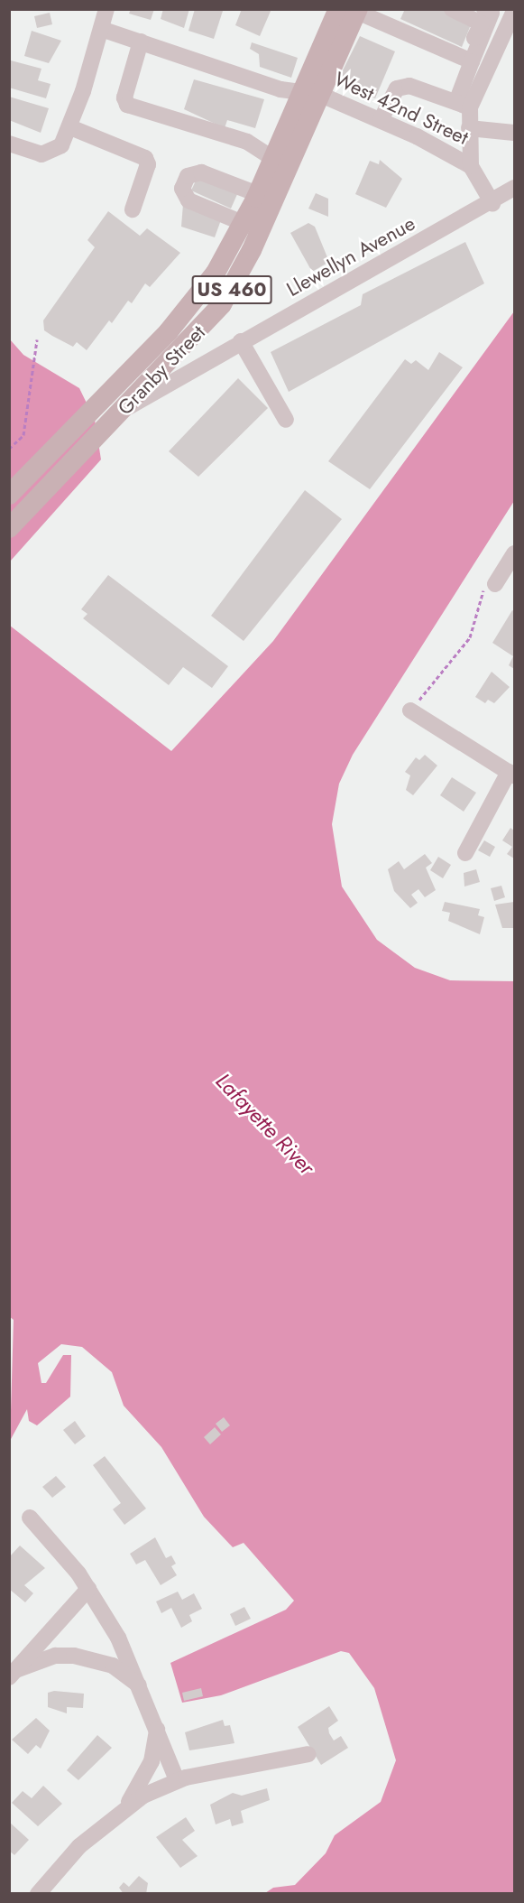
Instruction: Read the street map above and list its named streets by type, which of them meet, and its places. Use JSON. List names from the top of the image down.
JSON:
{
  "streets": {
    "main road": ["US 460", "Granby Street"],
    "street": ["West 42nd Street", "Llewellyn Avenue"]
  },
  "crossings": [
    ["West 42nd Street", "Llewellyn Avenue"],
    ["West 42nd Street", "Granby Street"],
    ["Llewellyn Avenue", "Granby Street"]
  ],
  "water": ["Lafayette River"]
}
